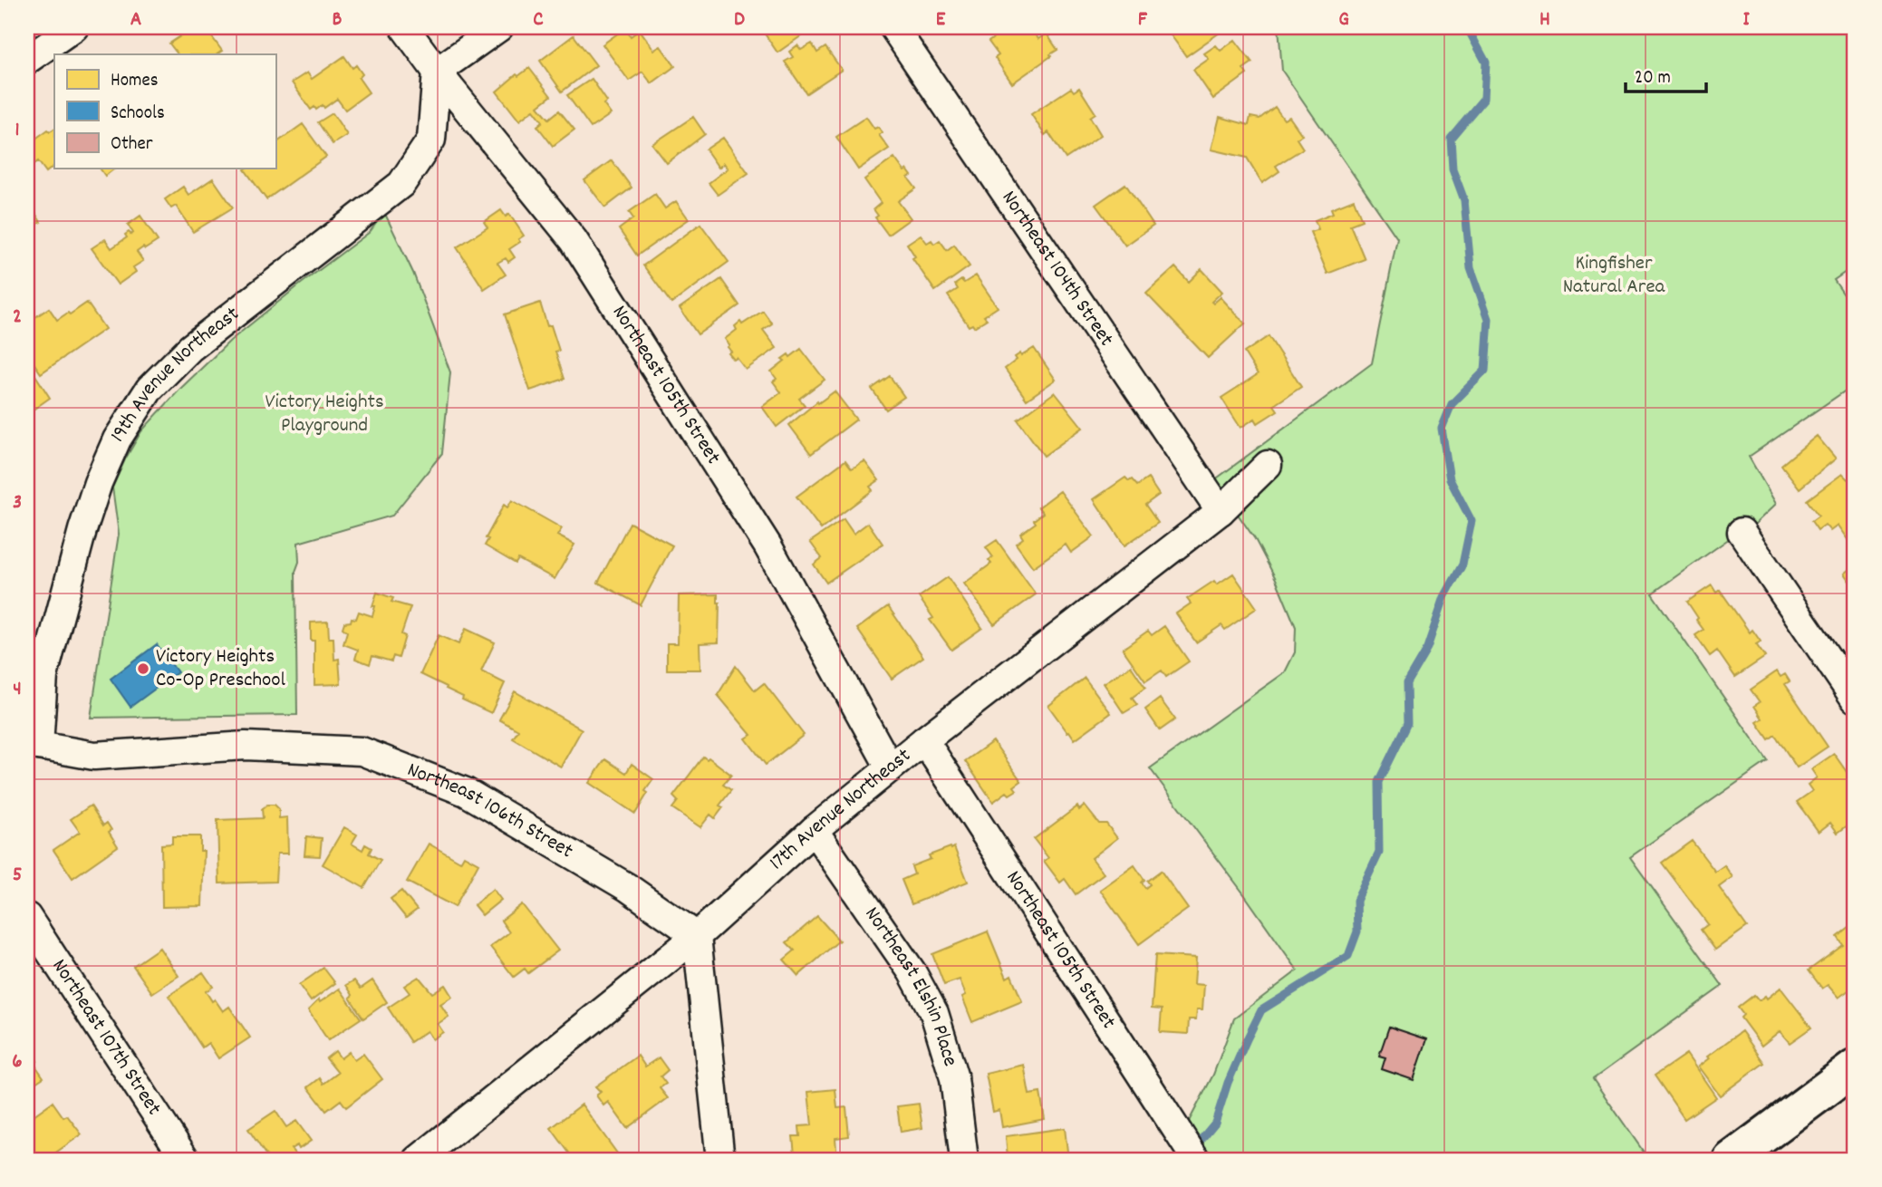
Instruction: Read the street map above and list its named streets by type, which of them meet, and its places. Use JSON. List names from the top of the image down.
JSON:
{
  "streets": {
    "street": [
      "Northeast 104th Street",
      "19th Avenue Northeast",
      "Northeast 105th Street",
      "17th Avenue Northeast",
      "Northeast 106th Street",
      "Northeast Elshin Place",
      "Northeast 107th Street"
    ]
  },
  "crossings": [
    ["Northeast 104th Street", "17th Avenue Northeast"],
    ["19th Avenue Northeast", "Northeast 105th Street"],
    ["19th Avenue Northeast", "Northeast 106th Street"],
    ["Northeast 105th Street", "17th Avenue Northeast"],
    ["17th Avenue Northeast", "Northeast 106th Street"],
    ["17th Avenue Northeast", "Northeast Elshin Place"]
  ],
  "parks": ["Kingfisher Natural Area", "Victory Heights Playground"],
  "places": ["Victory Heights Co-Op Preschool"],
  "legend": ["Homes", "Schools", "Other"],
  "scale_bar": "20 m",
  "grid": {
    "columns": [
      "A",
      "B",
      "C",
      "D",
      "E",
      "F",
      "G",
      "H",
      "I"
    ],
    "rows": [
      "1",
      "2",
      "3",
      "4",
      "5",
      "6"
    ]
  }
}
